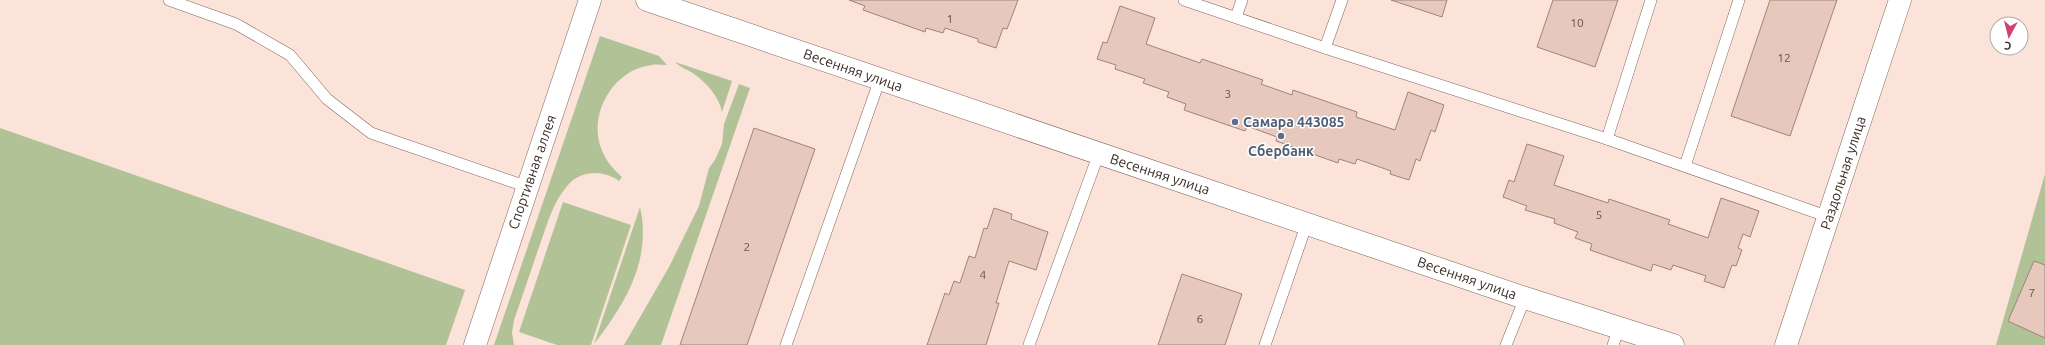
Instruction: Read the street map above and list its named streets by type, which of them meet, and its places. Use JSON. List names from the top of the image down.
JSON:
{
  "streets": {
    "street": ["Весенняя улица", "Спортивная аллея", "Раздольная улица"]
  },
  "places": ["Самара 443085", "Сбербанк"],
  "house_numbers": [
    "1",
    "10",
    "12",
    "3",
    "5",
    "2",
    "4",
    "7",
    "6"
  ],
  "north": "bottom"
}
